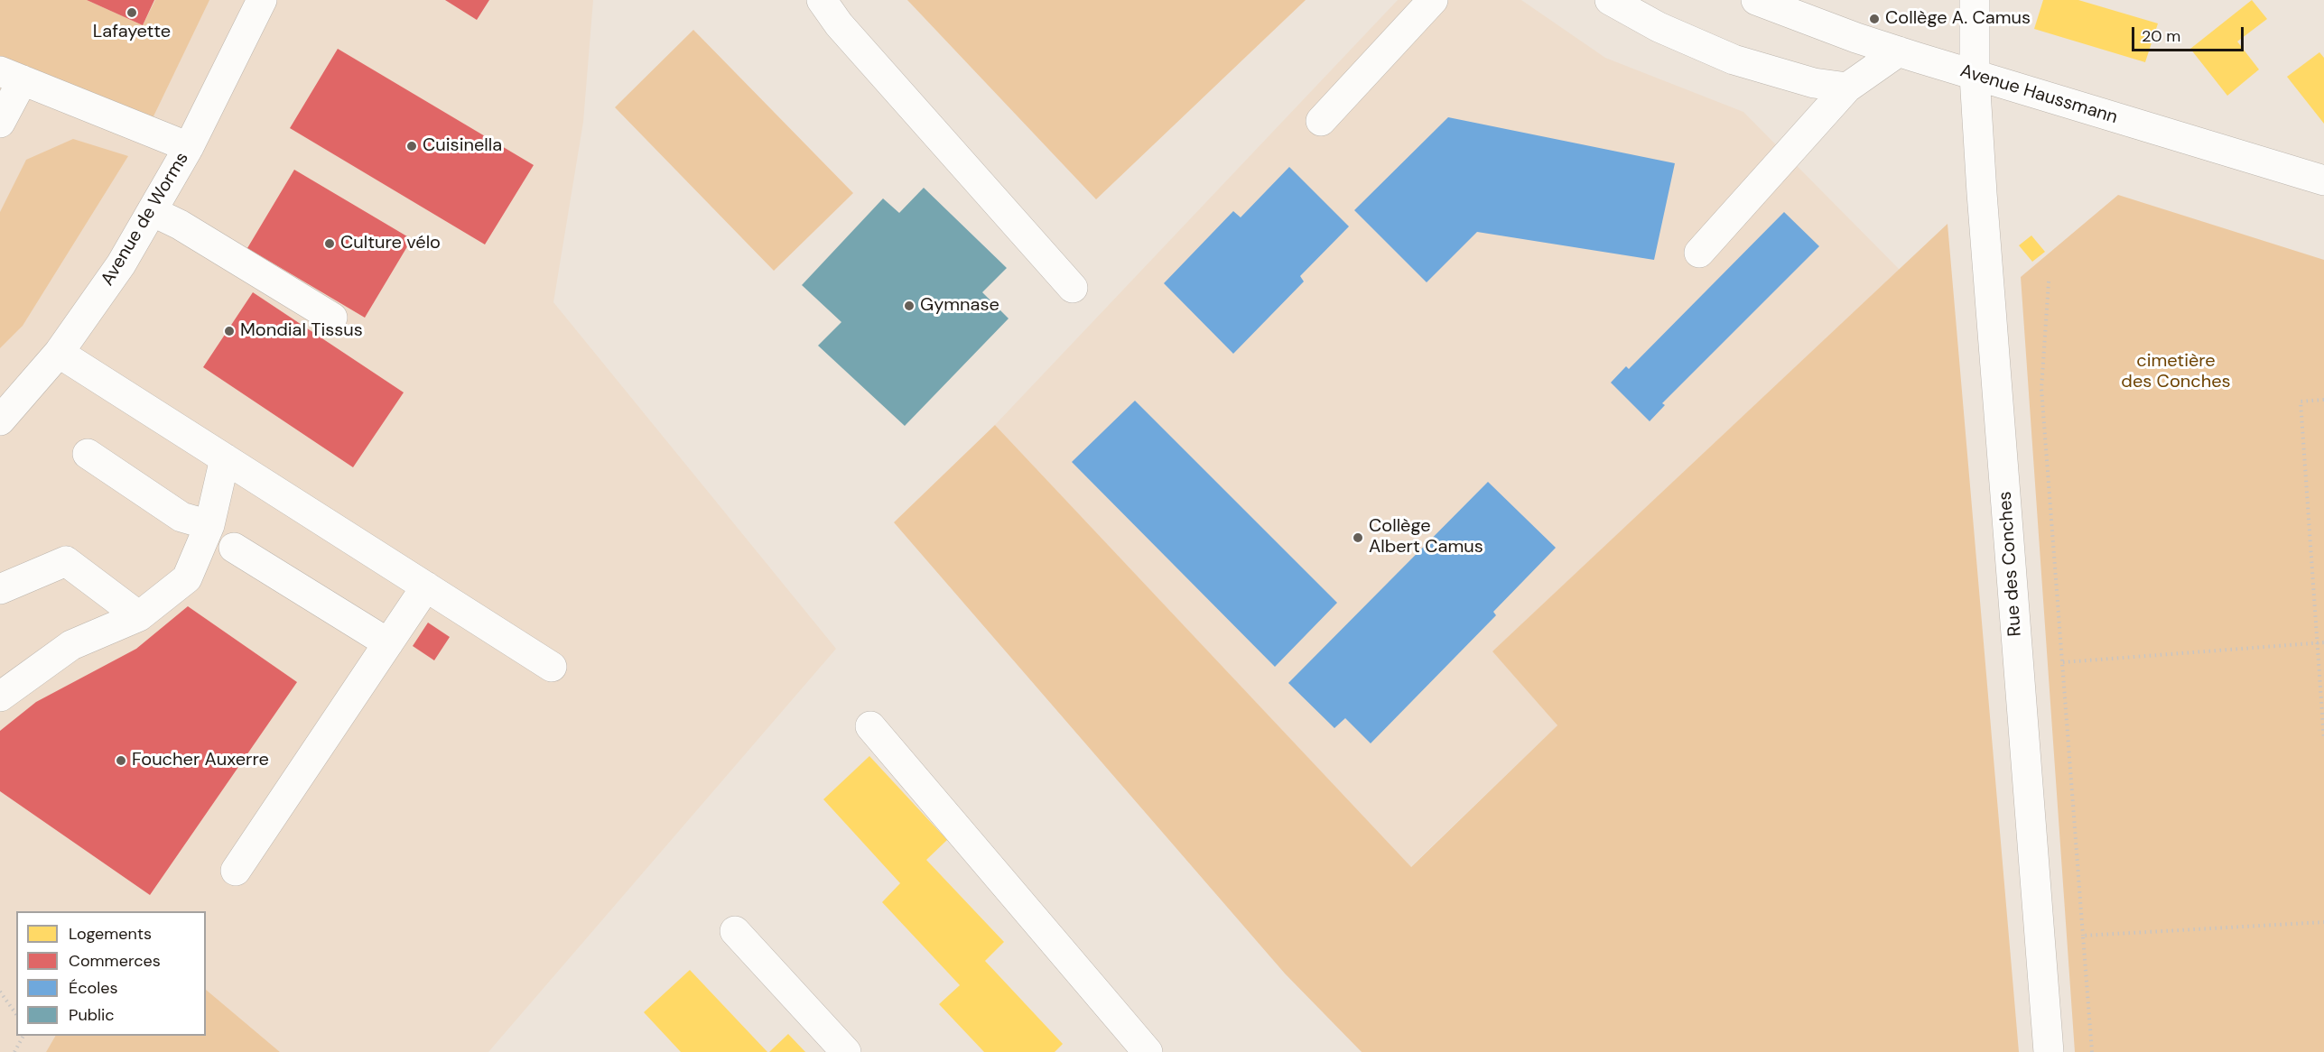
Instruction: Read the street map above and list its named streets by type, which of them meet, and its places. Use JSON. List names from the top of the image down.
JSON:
{
  "streets": {
    "street": ["Avenue Haussmann", "Avenue de Worms", "Rue des Conches"]
  },
  "crossings": [
    ["Avenue Haussmann", "Rue des Conches"]
  ],
  "parks": ["cimetière des Conches"],
  "places": [
    "Lafayette",
    "Collège A. Camus",
    "Cuisinella",
    "Culture vélo",
    "Gymnase",
    "Mondial Tissus",
    "Collège Albert Camus",
    "Foucher Auxerre"
  ],
  "legend": [
    "Logements",
    "Commerces",
    "Écoles",
    "Public"
  ],
  "scale_bar": "20 m"
}
